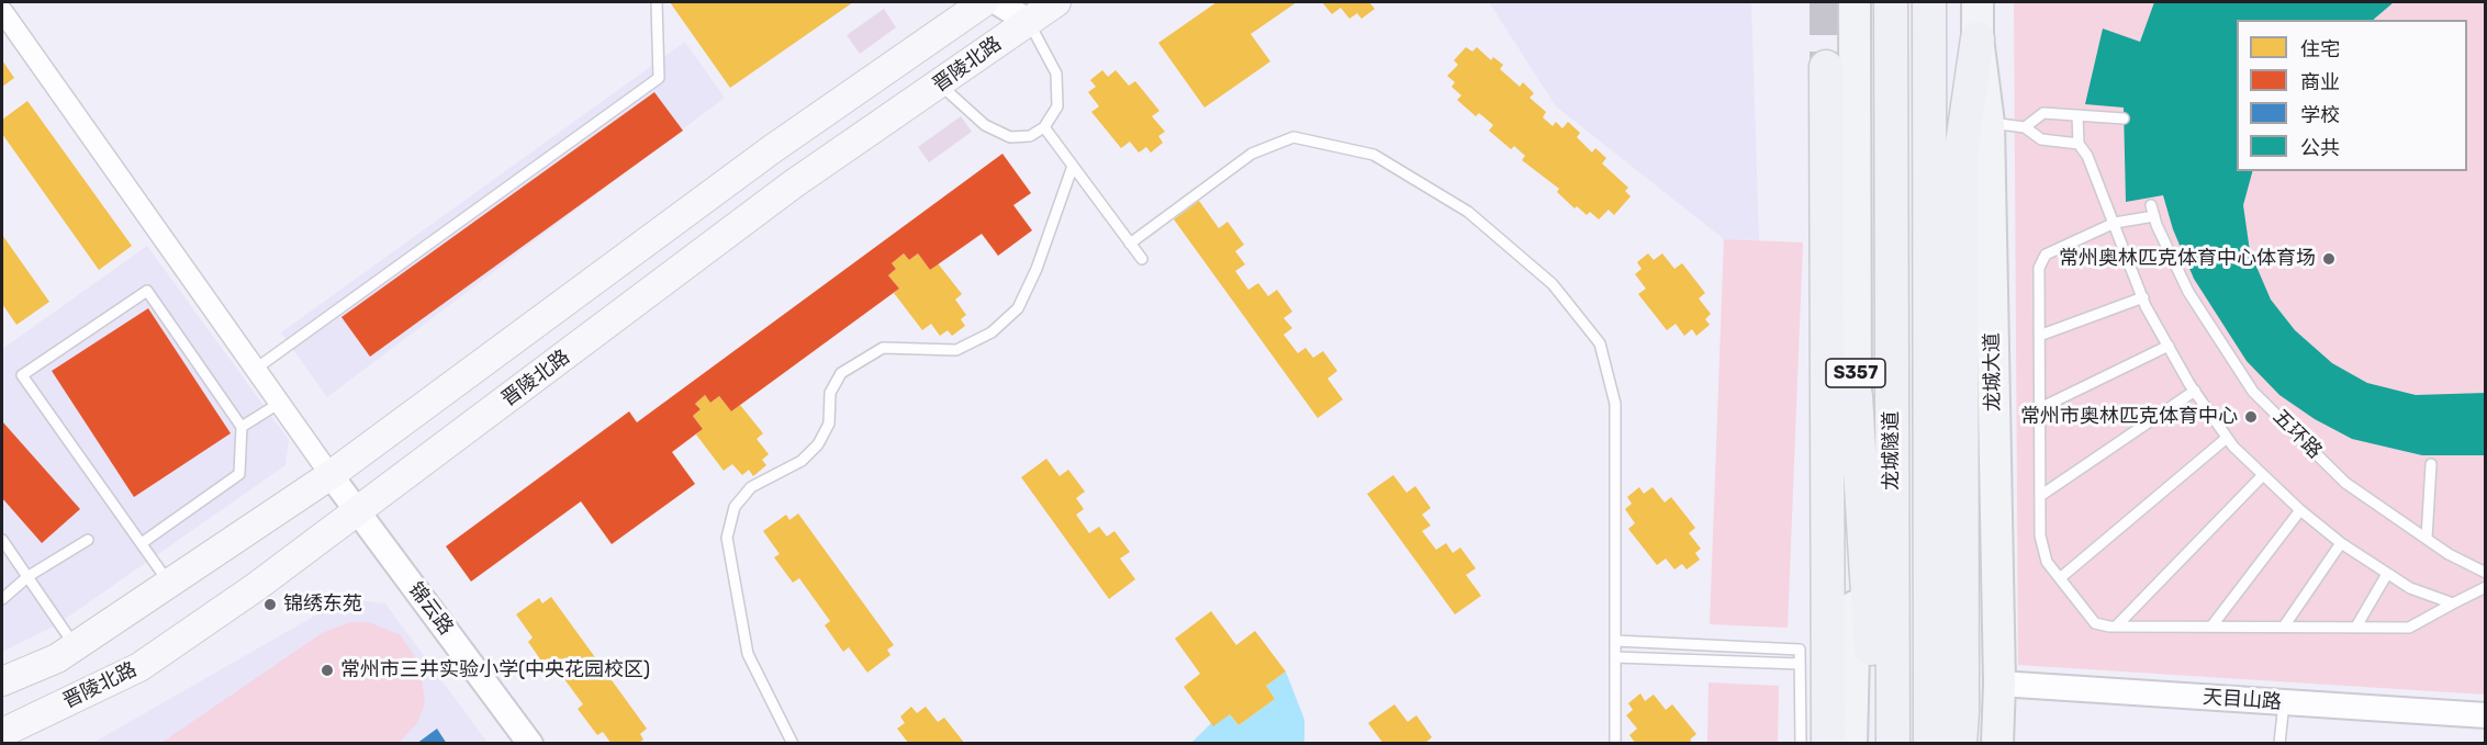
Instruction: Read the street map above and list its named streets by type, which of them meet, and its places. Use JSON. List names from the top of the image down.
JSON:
{
  "streets": {
    "highway": ["龙城隧道"],
    "main road": ["晋陵北路", "龙城大道", "S357"],
    "street": ["锦云路", "天目山路"],
    "lane": ["五环路"]
  },
  "crossings": [
    ["晋陵北路", "锦云路"],
    ["龙城大道", "天目山路"]
  ],
  "places": [
    "常州奥林匹克体育中心体育场",
    "常州市奥林匹克体育中心",
    "锦绣东苑",
    "常州市三井实验小学(中央花园校区)"
  ],
  "legend": [
    "住宅",
    "商业",
    "学校",
    "公共"
  ]
}
